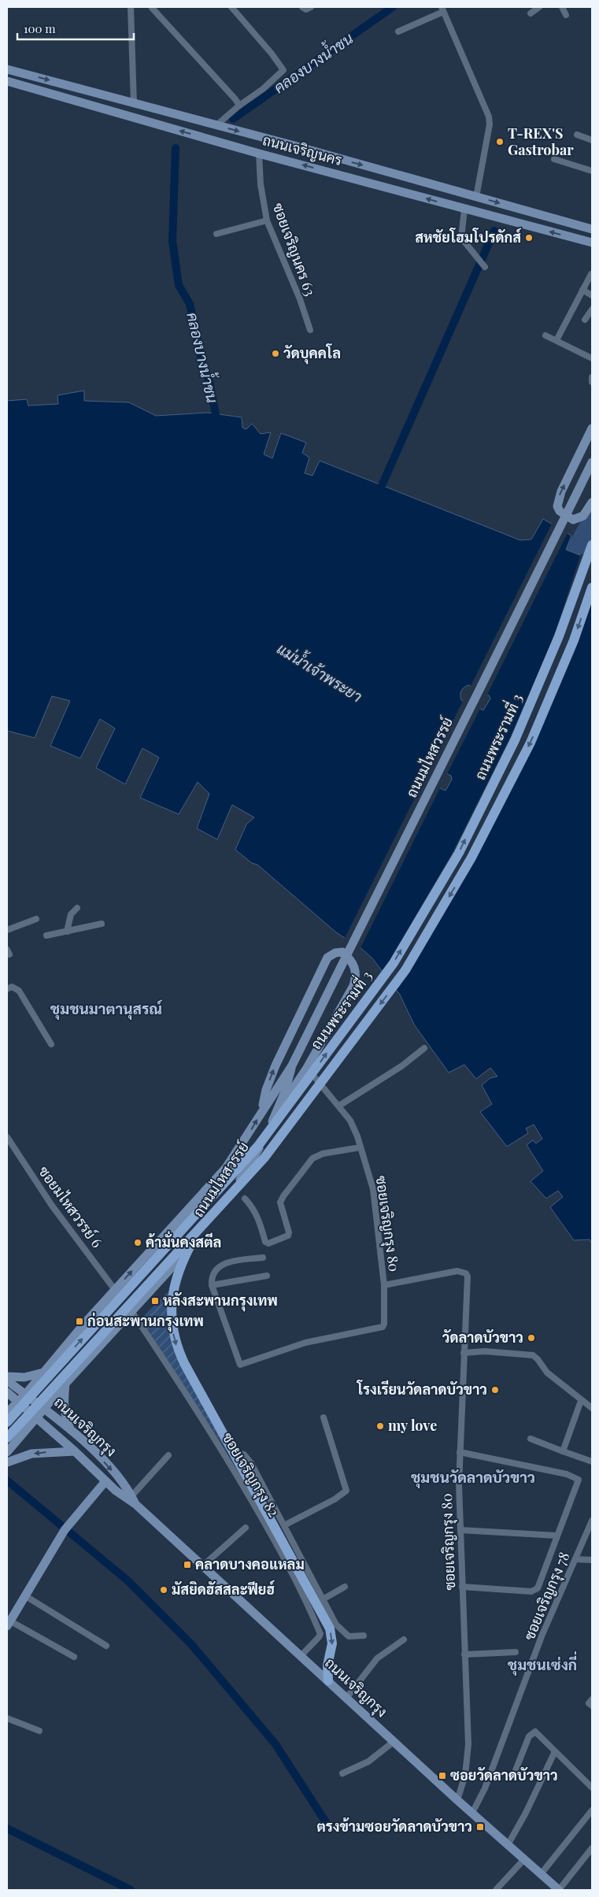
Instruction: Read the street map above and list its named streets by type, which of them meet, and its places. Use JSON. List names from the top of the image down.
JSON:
{
  "streets": {
    "main road": [
      "ถนนเจริญนคร",
      "ถนนพระรามที่ 3",
      "ถนนมไหสวรรย์",
      "ถนนเจริญกรุง"
    ],
    "street": [
      "ซอยเจริญนคร 63",
      "ซอยมไหสวรรย์ 6",
      "ซอยเจริญกรุง 80",
      "ซอยเจริญกรุง 82",
      "ซอยเจริญกรุง 78"
    ]
  },
  "crossings": [
    ["ถนนเจริญนคร", "ซอยเจริญนคร 63"],
    ["ถนนมไหสวรรย์", "ซอยมไหสวรรย์ 6"],
    ["ถนนมไหสวรรย์", "ถนนเจริญกรุง"],
    ["ถนนมไหสวรรย์", "ซอยเจริญกรุง 82"],
    ["ซอยเจริญกรุง 80", "ถนนเจริญกรุง"],
    ["ถนนเจริญกรุง", "ซอยเจริญกรุง 82"],
    ["ถนนเจริญกรุง", "ซอยเจริญกรุง 78"]
  ],
  "districts": ["ชุมชนมาตานุสรณ์", "ชุมชนวัดลาดบัวขาว", "ชุมชนเซ่งกี่"],
  "water": ["คลองบางน้ำชน", "แม่น้ำเจ้าพระยา"],
  "places": {
    "other": [
      "T-REX'S Gastrobar",
      "สหชัยโฮมโปรดักส์",
      "วัดบุคคโล",
      "ค้ามั่นคงสตีล",
      "วัดลาดบัวขาว",
      "โรงเรียนวัดลาดบัวขาว",
      "my love",
      "มัสยิดฮัสสละฟียฮ์"
    ],
    "transit": [
      "หลังสะพานกรุงเทพ",
      "ก่อนสะพานกรุงเทพ",
      "คลาดบางคอแหลม",
      "ซอยวัดลาดบัวขาว",
      "ตรงข้ามซอยวัดลาดบัวขาว"
    ]
  },
  "scale_bar": "100 m"
}
